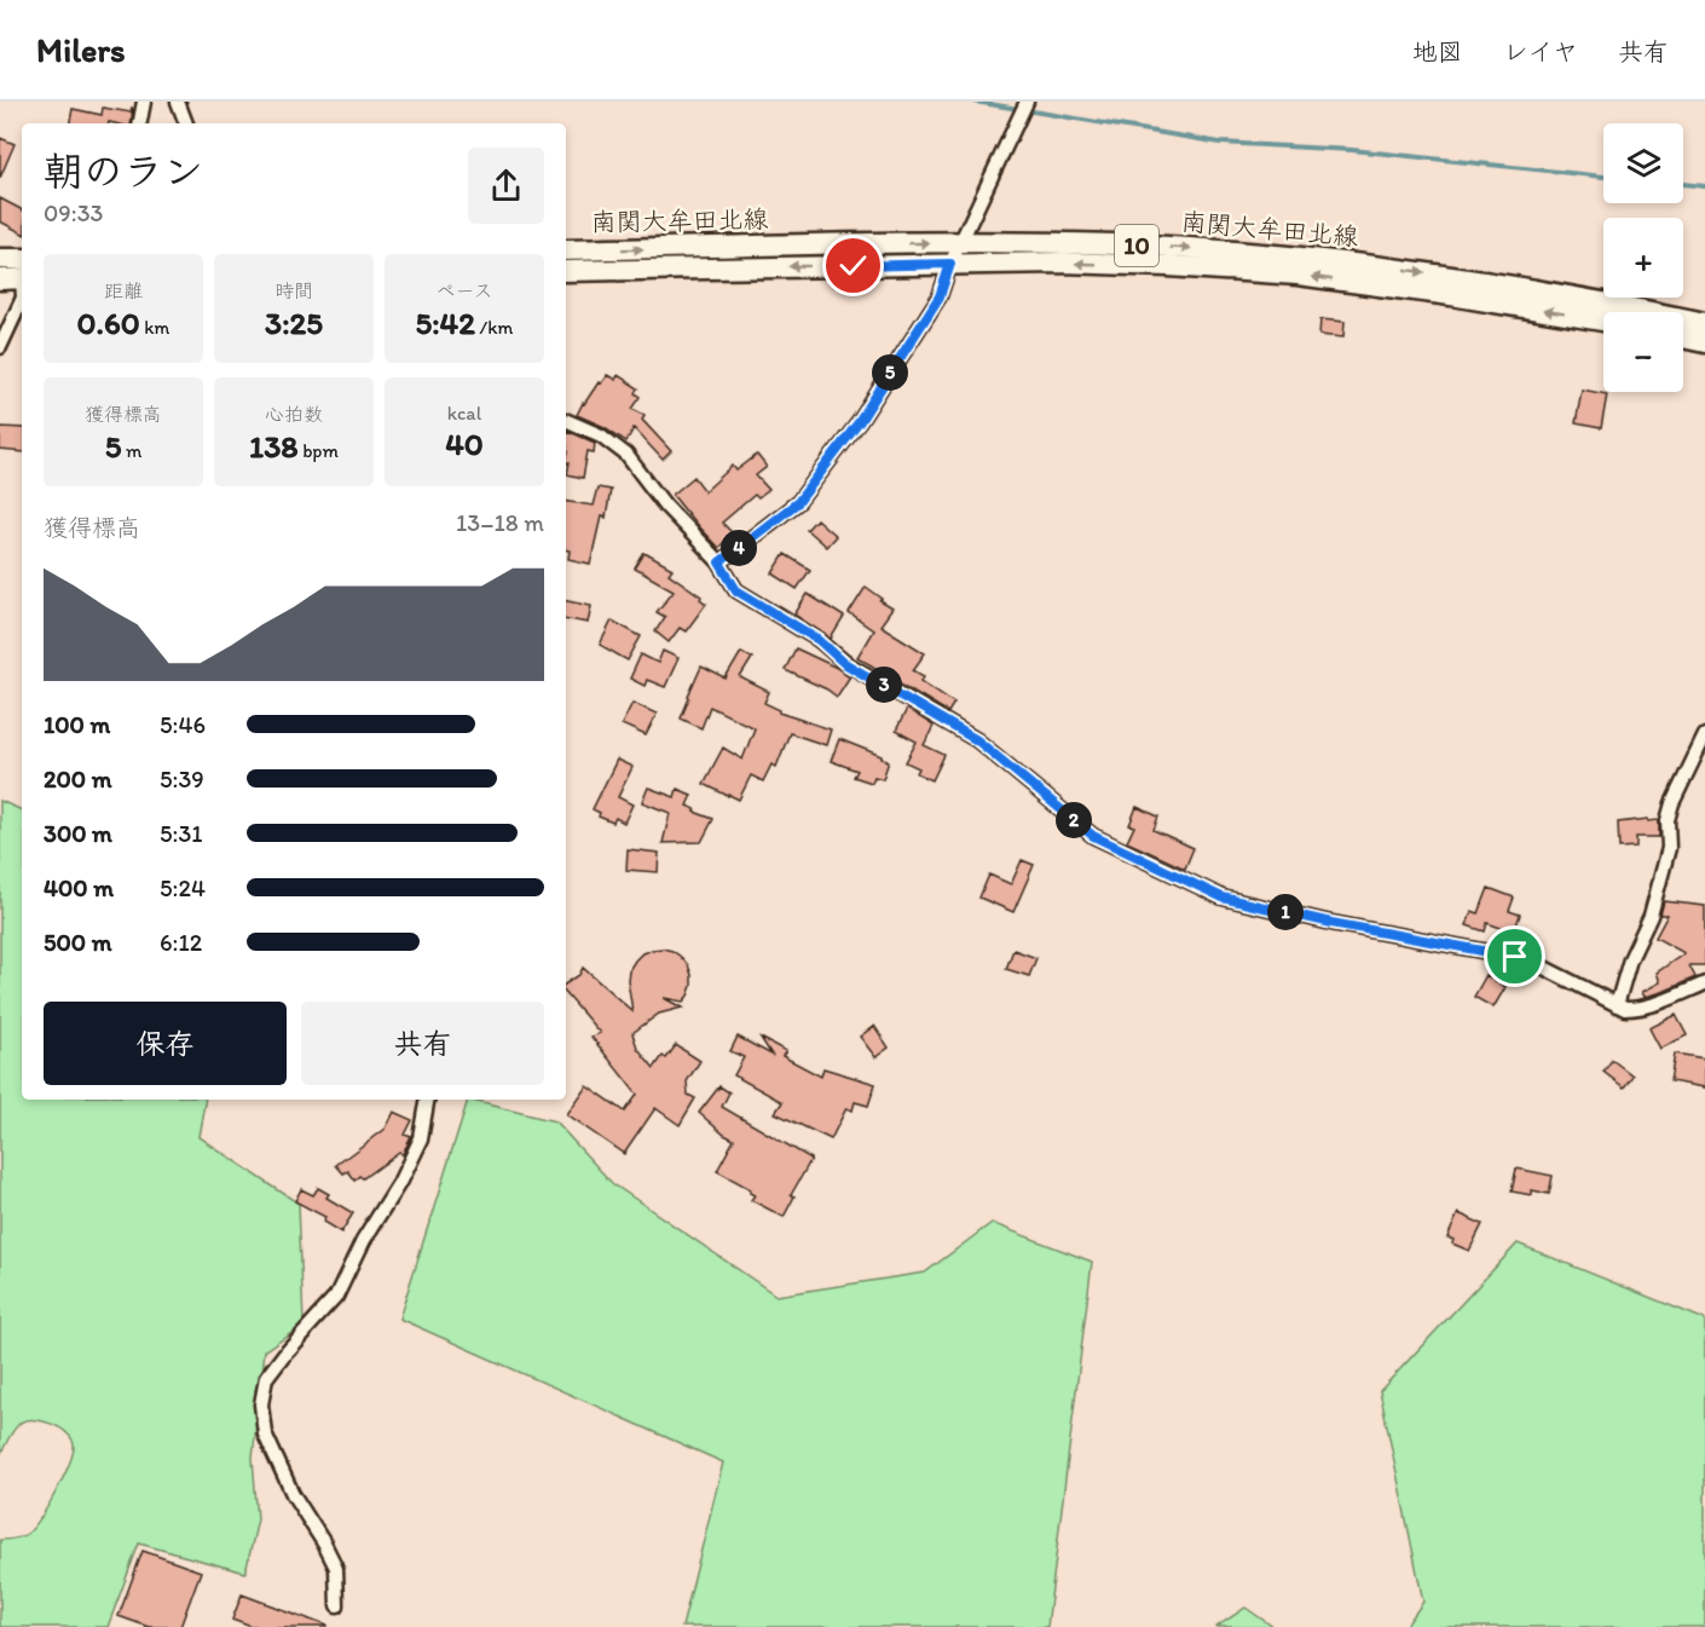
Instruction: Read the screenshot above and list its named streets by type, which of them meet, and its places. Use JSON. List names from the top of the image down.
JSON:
{
  "streets": {
    "main road": ["南関大牟田北線", "10"]
  },
  "page": {
    "header": "Milers",
    "nav": ["地図", "レイヤ", "共有"],
    "map_buttons": ["+", "−"],
    "heading": ["朝のラン", "09:33"],
    "stats": [
      ["距離", "0.60 km"],
      ["時間", "3:25"],
      ["ペース", "5:42 /km"],
      ["獲得標高", "5 m"],
      ["心拍数", "138 bpm"],
      ["kcal", "40"]
    ],
    "pins": [
      "5",
      "4",
      "3",
      "2",
      "1"
    ],
    "chart": ["獲得標高", "13–18 m"],
    "list": [
      {
        "name": "100 m",
        "note": "5:46"
      },
      {
        "name": "200 m",
        "note": "5:39"
      },
      {
        "name": "300 m",
        "note": "5:31"
      },
      {
        "name": "400 m",
        "note": "5:24"
      },
      {
        "name": "500 m",
        "note": "6:12"
      }
    ],
    "buttons": ["保存", "共有"]
  }
}
